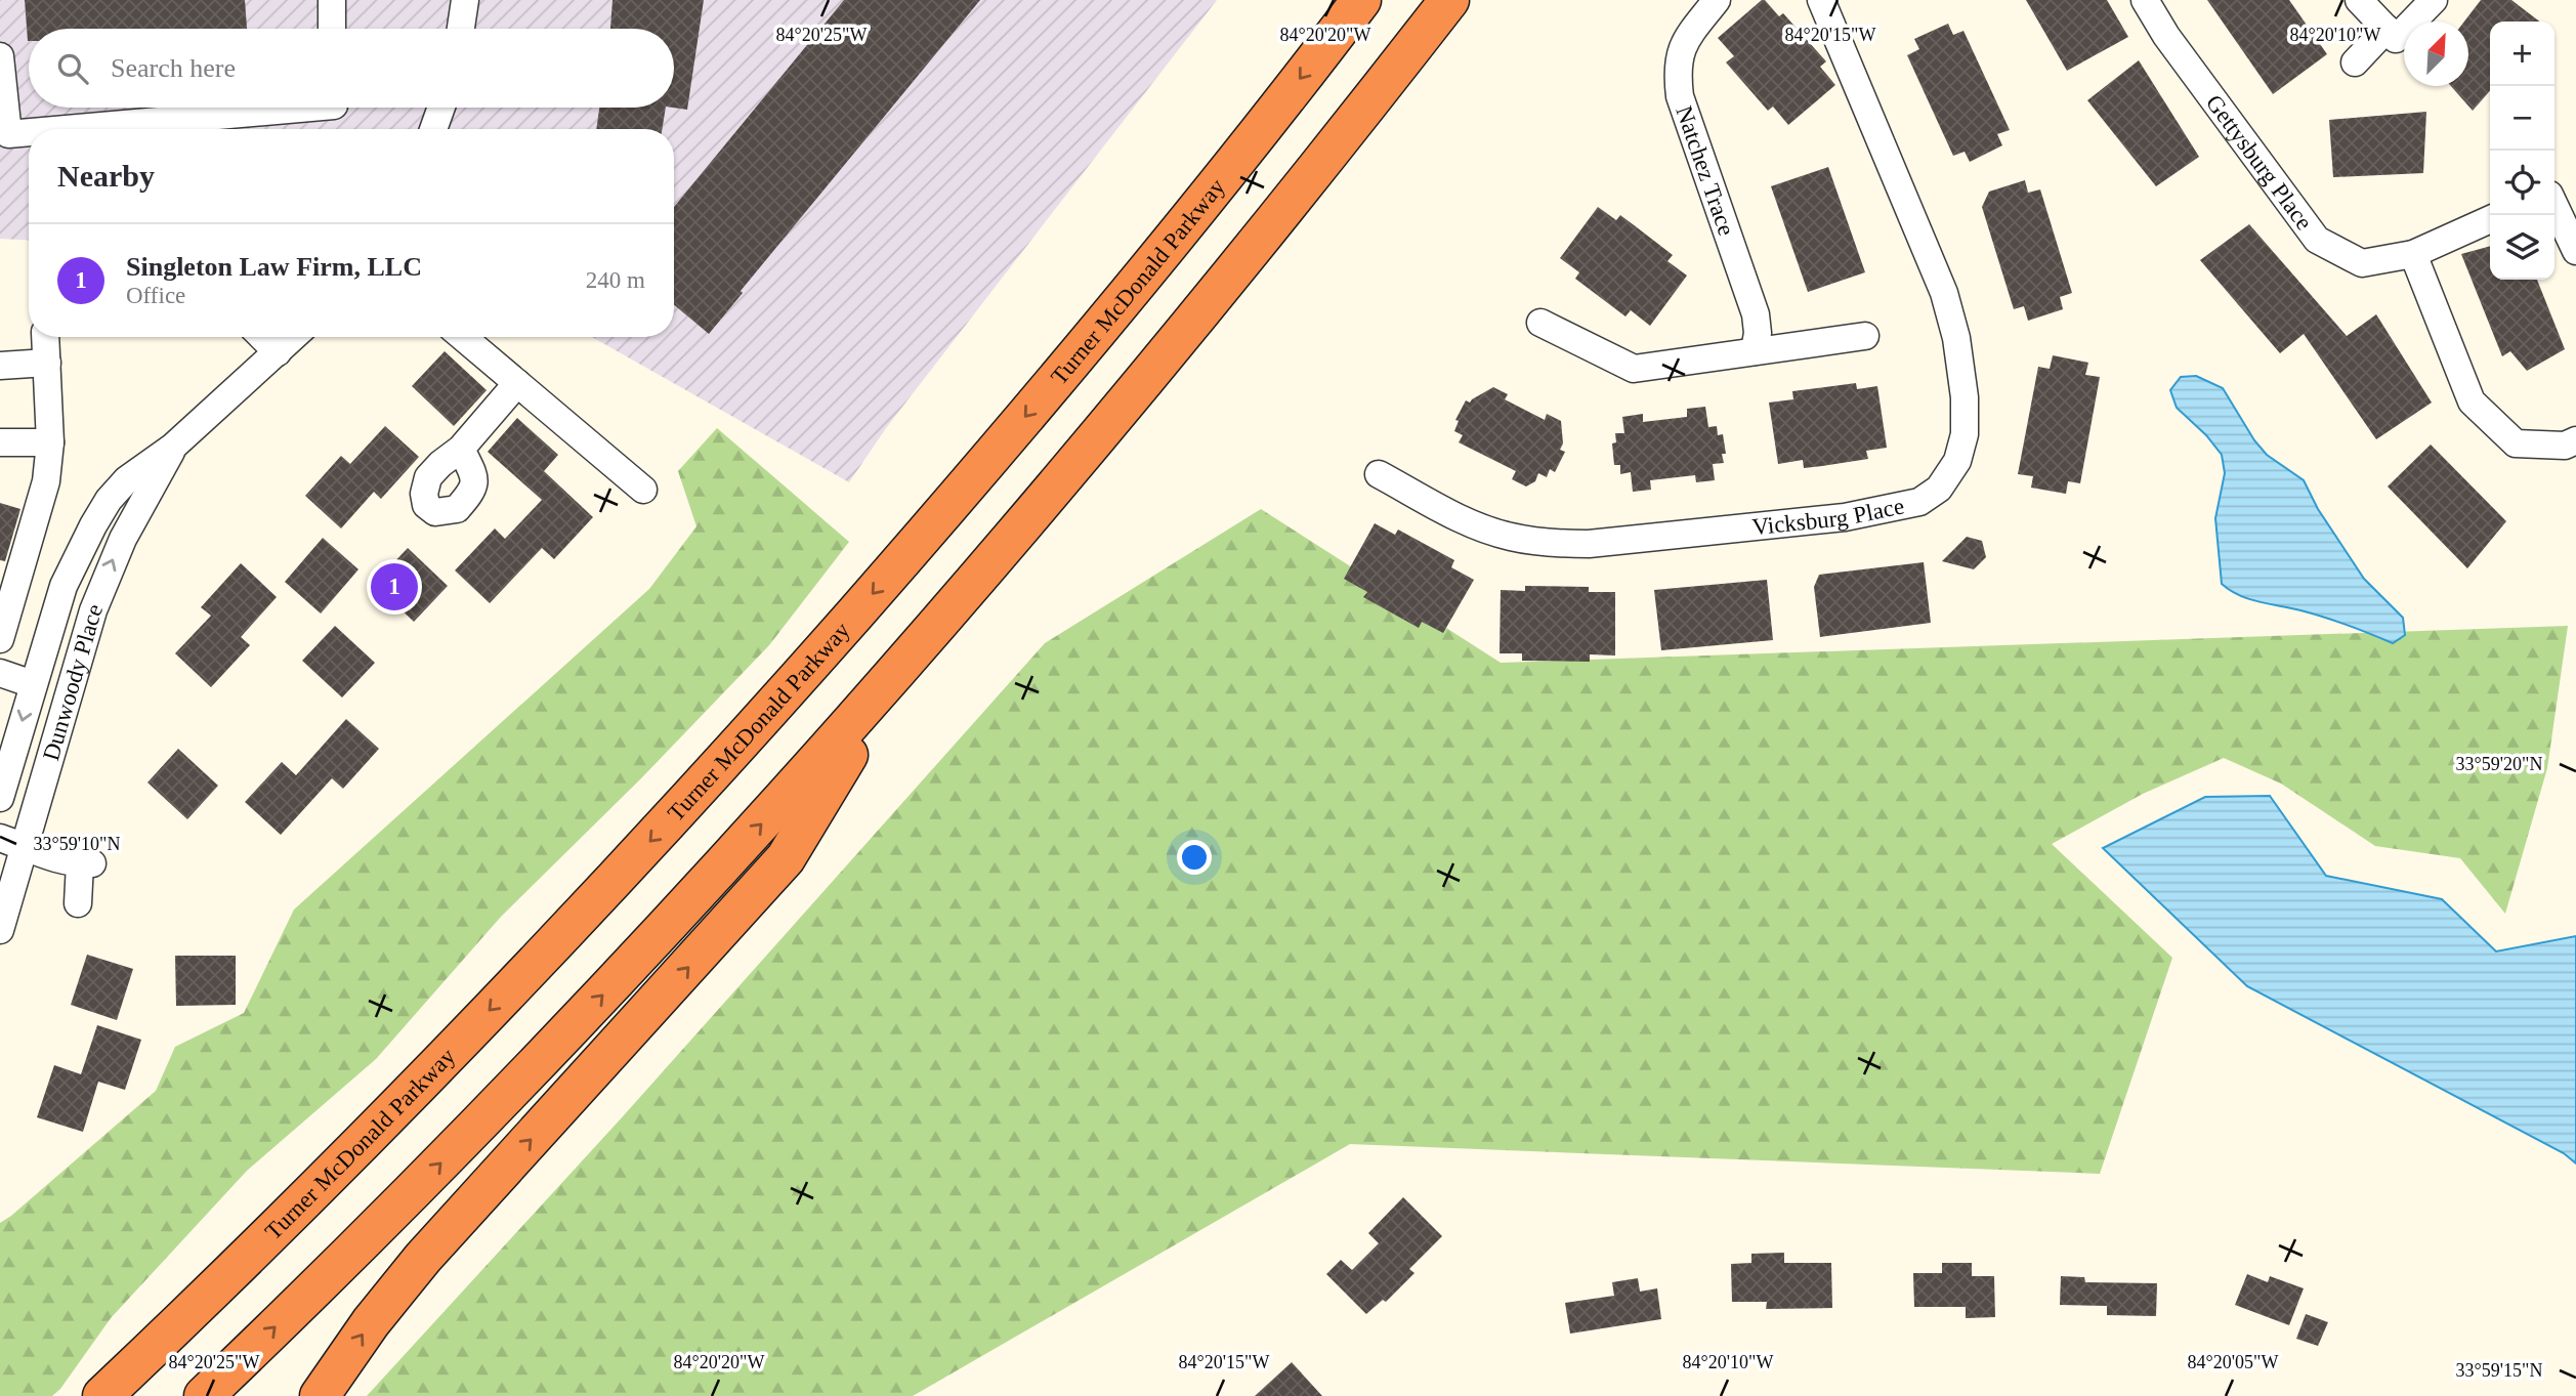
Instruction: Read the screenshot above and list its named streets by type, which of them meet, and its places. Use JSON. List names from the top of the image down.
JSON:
{
  "streets": {
    "highway": ["Turner McDonald Parkway"],
    "street": [
      "Gettysburg Place",
      "Natchez Trace",
      "Vicksburg Place",
      "Dunwoody Place"
    ]
  },
  "north": "top right",
  "page": {
    "map_buttons": ["+", "−"],
    "search": "Search here",
    "heading": "Nearby",
    "list": [
      {
        "mark": "1",
        "name": "Singleton Law Firm, LLC",
        "note": "Office",
        "value": "240 m"
      }
    ],
    "pins": "1"
  },
  "coordinates": [
    "84°20'25\"W",
    "84°20'15\"W",
    "84°20'10\"W",
    "84°20'20\"W",
    "33°59'20\"N",
    "33°59'10\"N",
    "84°20'05\"W",
    "33°59'15\"N"
  ]
}
